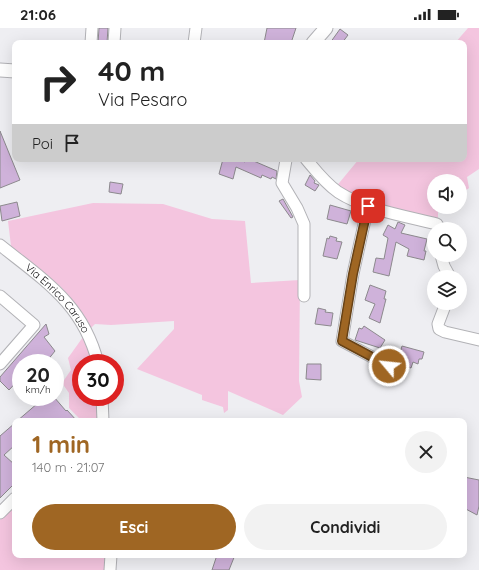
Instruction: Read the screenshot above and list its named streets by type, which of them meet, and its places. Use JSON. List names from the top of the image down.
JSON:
{
  "streets": {
    "street": ["Via Enrico Caruso"]
  },
  "page": {
    "status": "21:06",
    "turn": ["40 m", "Via Pesaro"],
    "then": "Poi",
    "speed": "20 km/h",
    "limit": "30",
    "heading": ["1 min", "140 m · 21:07"],
    "buttons": ["Esci", "Condividi"]
  }
}
